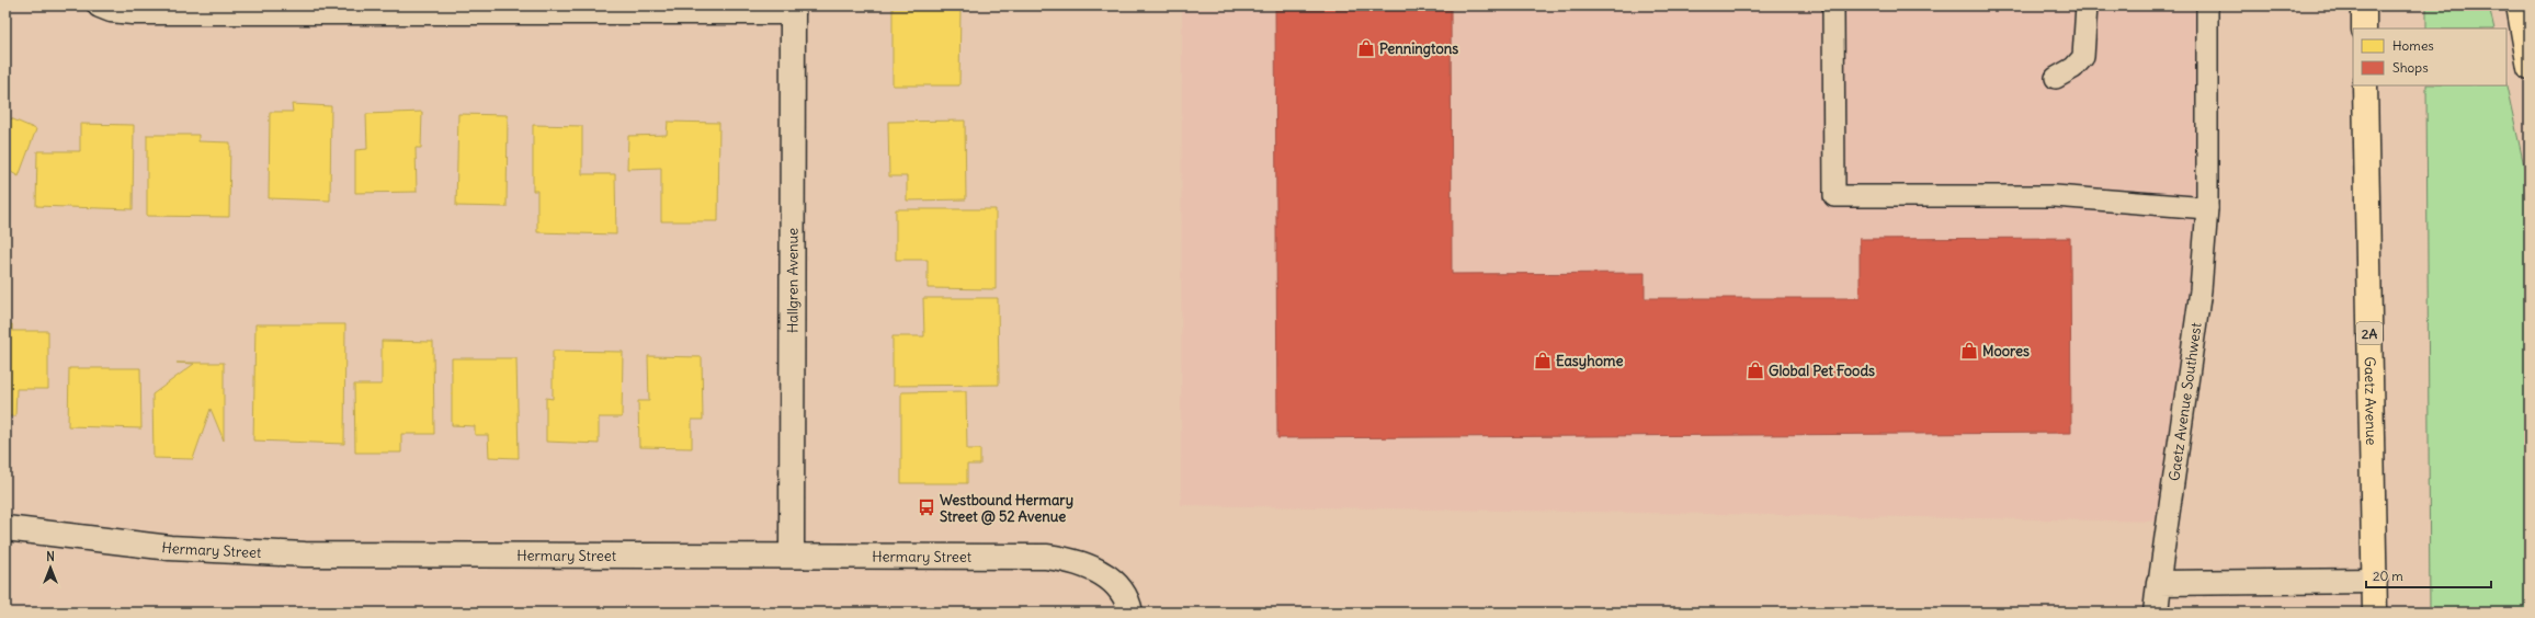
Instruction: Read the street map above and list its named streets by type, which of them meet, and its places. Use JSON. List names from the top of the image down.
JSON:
{
  "streets": {
    "main road": ["2A", "Gaetz Avenue"],
    "street": ["Hallgren Avenue", "Hermary Street"],
    "lane": ["Gaetz Avenue Southwest"]
  },
  "crossings": [
    ["Hallgren Avenue", "Hermary Street"]
  ],
  "places": {
    "shop": [
      "Penningtons",
      "Moores",
      "Easyhome",
      "Global Pet Foods"
    ],
    "bus stop": ["Westbound Hermary Street @ 52 Avenue"]
  },
  "legend": ["Homes", "Shops"],
  "scale_bar": "20 m",
  "north": "top"
}
